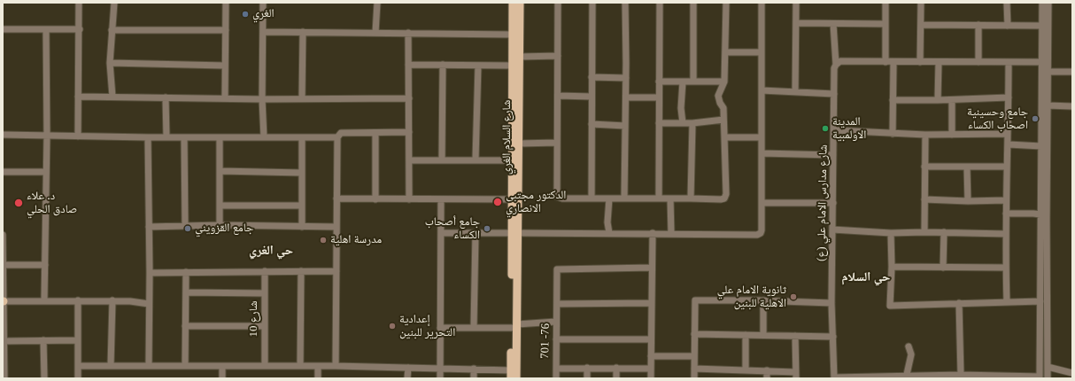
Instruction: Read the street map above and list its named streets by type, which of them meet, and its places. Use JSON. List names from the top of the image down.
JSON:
{
  "streets": {
    "main road": ["شارع السلام الغري"],
    "street": ["شارع مدارس الامام علي (ع)", "شارع 10", "701 -76"]
  },
  "districts": ["حي الغري", "حي السلام"],
  "places": [
    "الغري",
    "جامع وحسينية اصحاب الكساء",
    "المدينة الاولمبية",
    "الدكتور مجتبى الانصاري",
    "د. علاء صادق الحلي",
    "جامع القزويني",
    "جامع أصحاب الكساء",
    "مدرسة اهلية",
    "ثانوية الامام علي الاهلية للبنين",
    "إعدادية التحرير للبنين"
  ]
}
